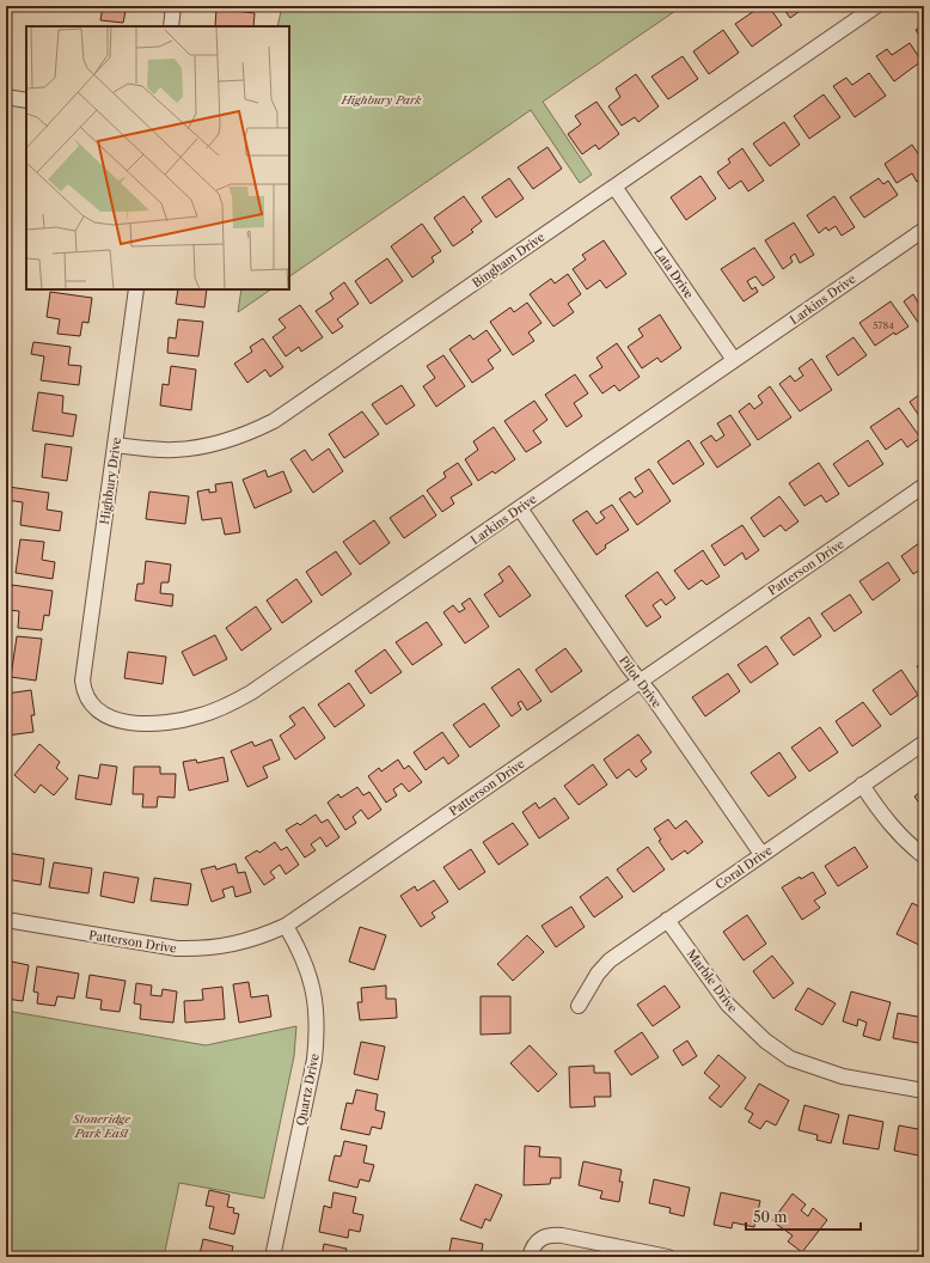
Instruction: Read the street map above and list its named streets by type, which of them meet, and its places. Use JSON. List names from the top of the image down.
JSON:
{
  "streets": {
    "street": [
      "Bingham Drive",
      "Lata Drive",
      "Larkins Drive",
      "Highbury Drive",
      "Patterson Drive",
      "Pilot Drive",
      "Coral Drive",
      "Marble Drive",
      "Quartz Drive"
    ]
  },
  "crossings": [
    ["Bingham Drive", "Lata Drive"],
    ["Bingham Drive", "Highbury Drive"],
    ["Lata Drive", "Larkins Drive"],
    ["Larkins Drive", "Highbury Drive"],
    ["Larkins Drive", "Pilot Drive"],
    ["Patterson Drive", "Pilot Drive"],
    ["Patterson Drive", "Quartz Drive"],
    ["Pilot Drive", "Coral Drive"],
    ["Coral Drive", "Marble Drive"]
  ],
  "parks": ["Highbury Park", "Stoneridge Park East"],
  "house_numbers": ["5784"],
  "scale_bar": "50 m"
}
